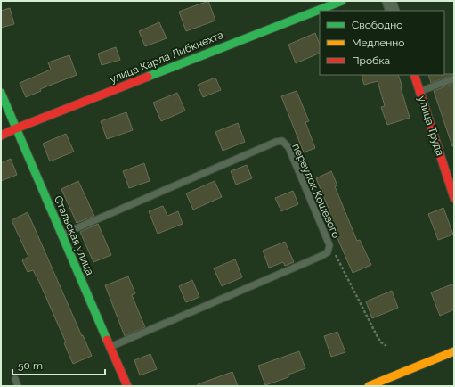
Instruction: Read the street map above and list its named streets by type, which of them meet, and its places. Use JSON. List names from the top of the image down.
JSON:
{
  "streets": {
    "street": ["улица Карла Либкнехта", "улица Труда", "Стальская улица"],
    "lane": ["переулок Кошевого"]
  },
  "crossings": [
    ["улица Карла Либкнехта", "Стальская улица"],
    ["переулок Кошевого", "Стальская улица"]
  ],
  "legend": ["Свободно", "Медленно", "Пробка"],
  "scale_bar": "50 m"
}
